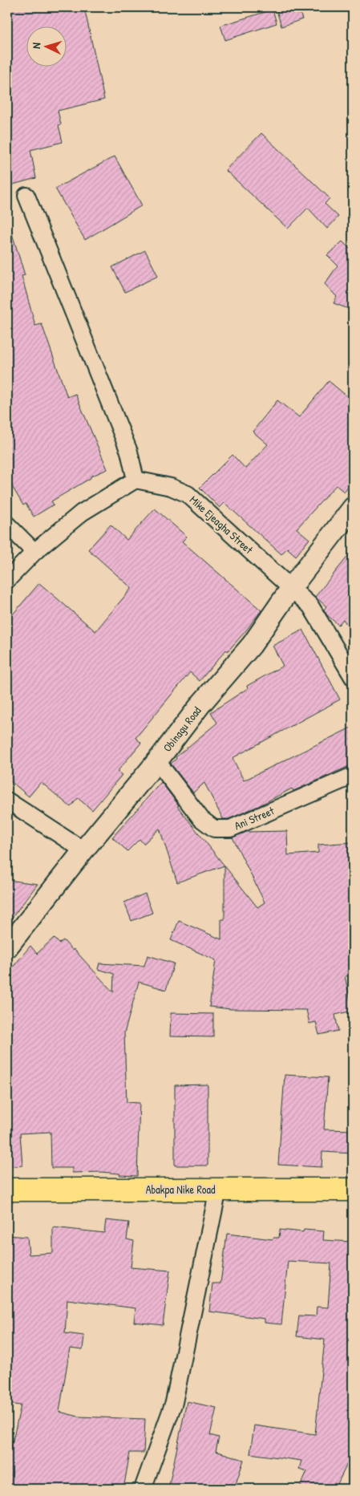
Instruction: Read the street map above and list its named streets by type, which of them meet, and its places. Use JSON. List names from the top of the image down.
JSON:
{
  "streets": {
    "main road": ["Abakpa Nike Road"],
    "street": ["Mike Ejeagha Street", "Obinagu Road", "Ani Street"]
  },
  "crossings": [
    ["Mike Ejeagha Street", "Obinagu Road"],
    ["Obinagu Road", "Ani Street"]
  ],
  "north": "left"
}
